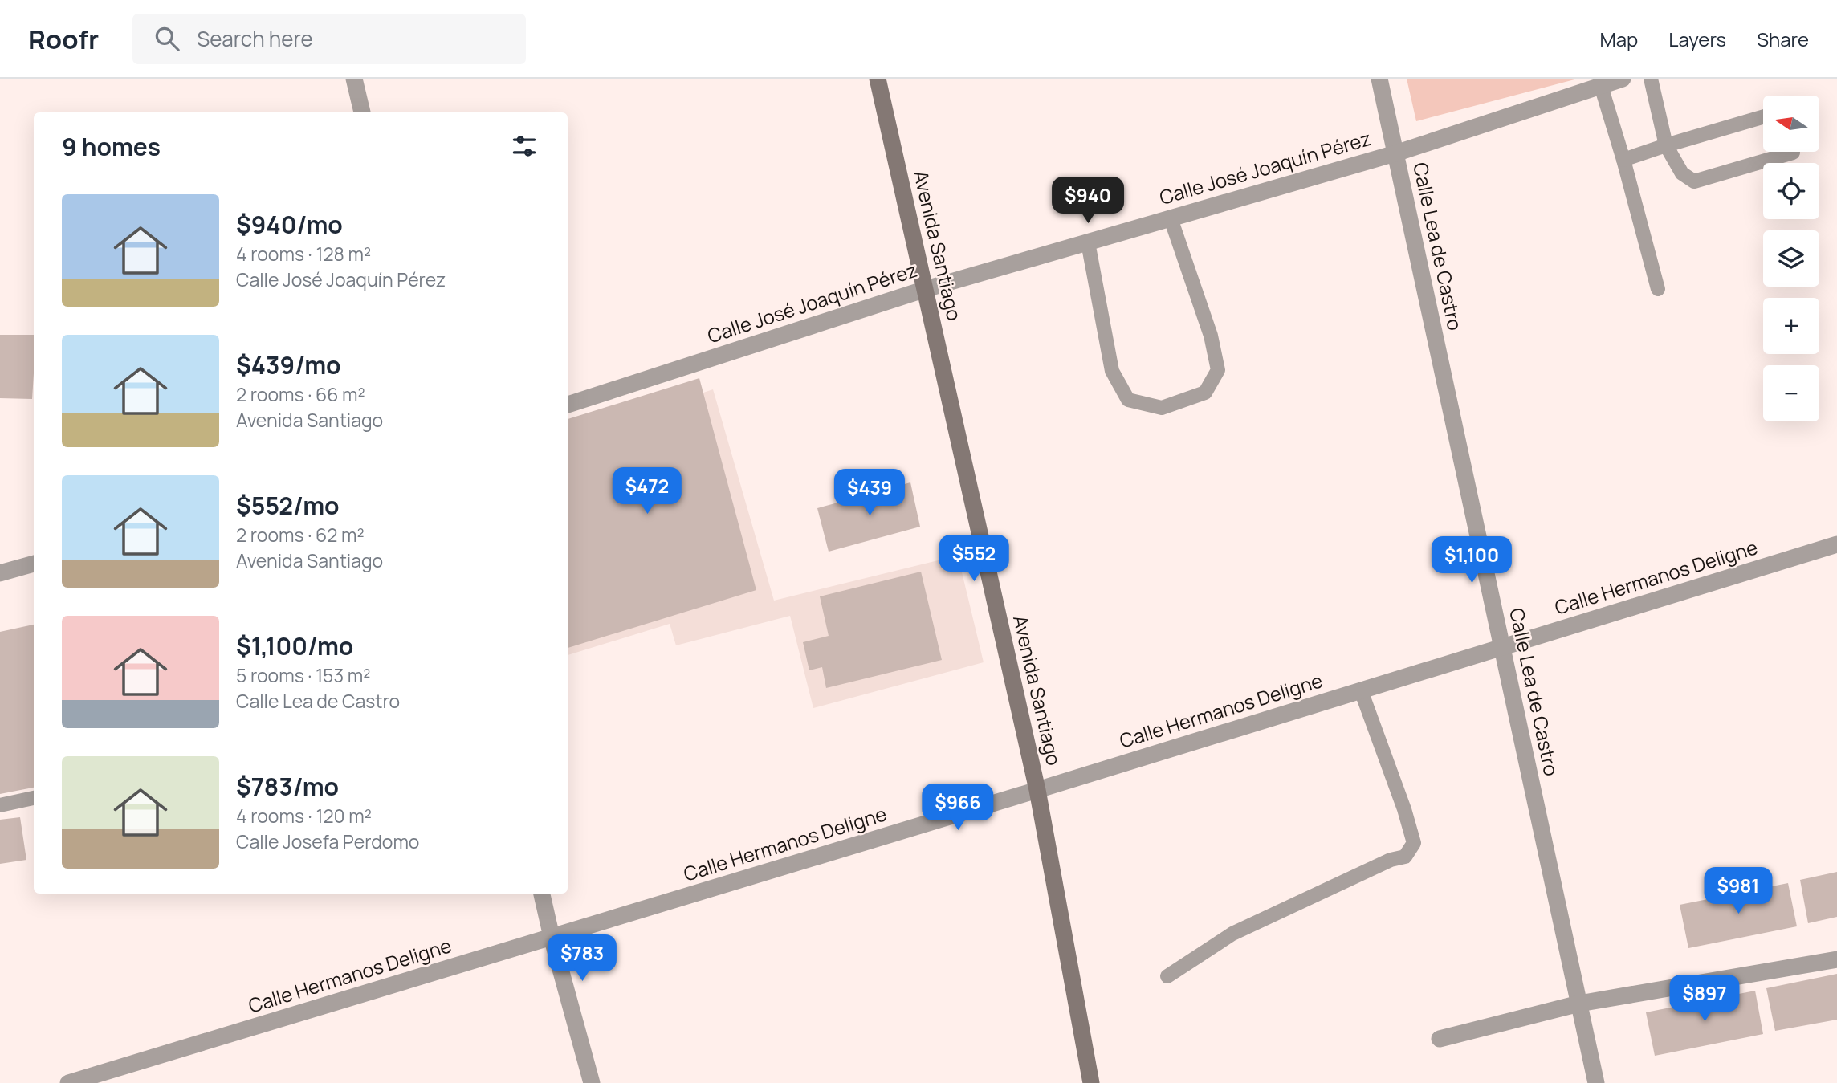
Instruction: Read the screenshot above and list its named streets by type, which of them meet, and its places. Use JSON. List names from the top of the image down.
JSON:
{
  "streets": {
    "main road": ["Avenida Santiago"],
    "street": ["Calle José Joaquín Pérez", "Calle Lea de Castro", "Calle Hermanos Deligne"]
  },
  "crossings": [
    ["Calle José Joaquín Pérez", "Avenida Santiago"],
    ["Calle José Joaquín Pérez", "Calle Lea de Castro"],
    ["Avenida Santiago", "Calle Hermanos Deligne"],
    ["Calle Lea de Castro", "Calle Hermanos Deligne"]
  ],
  "north": "left",
  "page": {
    "header": "Roofr",
    "search": "Search here",
    "nav": ["Map", "Layers", "Share"],
    "map_buttons": ["+", "−"],
    "heading": "9 homes",
    "price": [
      "$940",
      "$472",
      "$439",
      "$552",
      "$1,100",
      "$966",
      "$981",
      "$783",
      "$897"
    ],
    "list": [
      {
        "name": "$940/mo",
        "note": "4 rooms · 128 m² · Calle José Joaquín Pérez"
      },
      {
        "name": "$439/mo",
        "note": "2 rooms · 66 m² · Avenida Santiago"
      },
      {
        "name": "$552/mo",
        "note": "2 rooms · 62 m² · Avenida Santiago"
      },
      {
        "name": "$1,100/mo",
        "note": "5 rooms · 153 m² · Calle Lea de Castro"
      },
      {
        "name": "$783/mo",
        "note": "4 rooms · 120 m² · Calle Josefa Perdomo"
      }
    ]
  }
}
